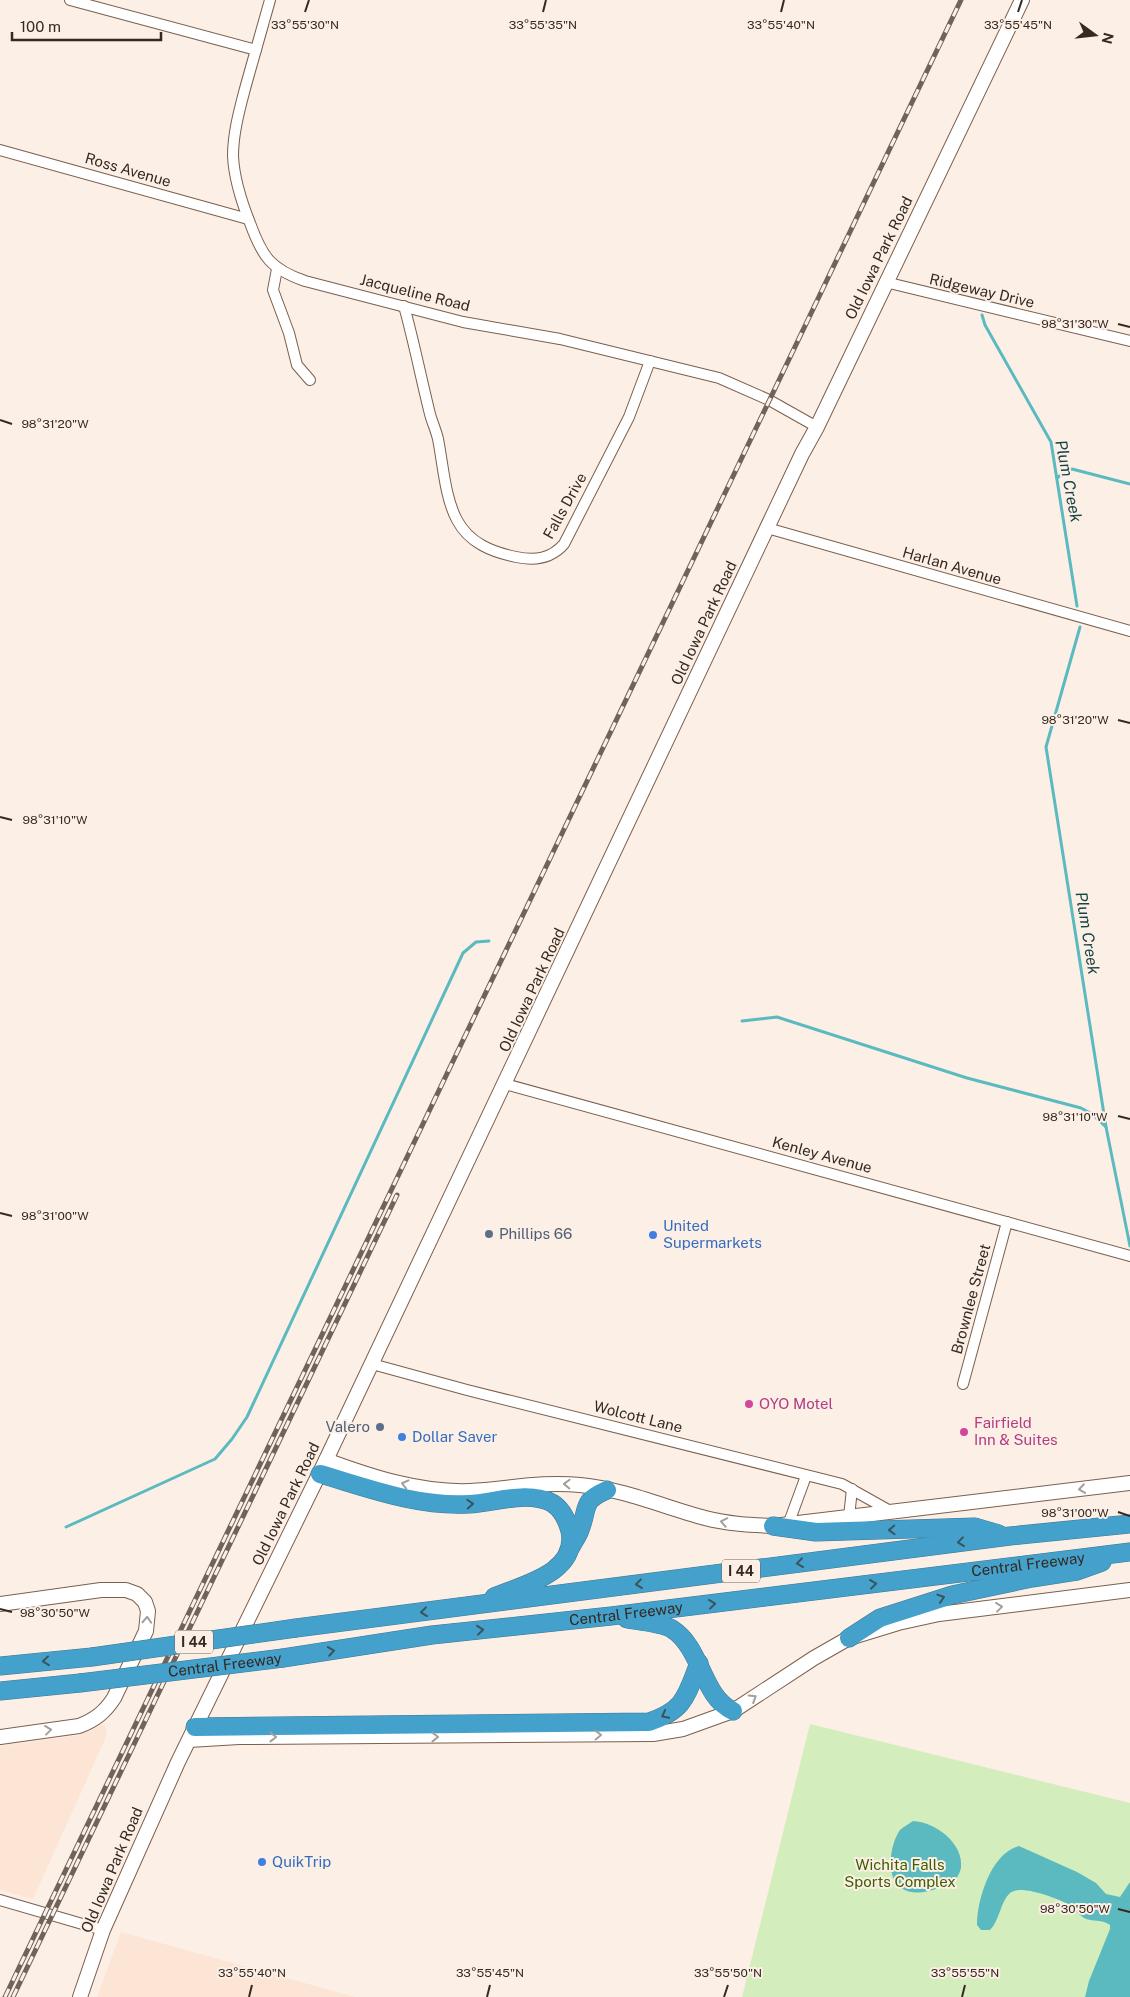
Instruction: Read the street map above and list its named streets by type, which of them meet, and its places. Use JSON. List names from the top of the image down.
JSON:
{
  "streets": {
    "highway": ["Central Freeway", "I 44"],
    "main road": ["Old Iowa Park Road"],
    "street": [
      "Ross Avenue",
      "Ridgeway Drive",
      "Jacqueline Road",
      "Falls Drive",
      "Harlan Avenue",
      "Kenley Avenue",
      "Brownlee Street",
      "Wolcott Lane"
    ]
  },
  "crossings": [
    ["Ross Avenue", "Jacqueline Road"],
    ["Old Iowa Park Road", "Ridgeway Drive"],
    ["Old Iowa Park Road", "Jacqueline Road"],
    ["Old Iowa Park Road", "Harlan Avenue"],
    ["Old Iowa Park Road", "Kenley Avenue"],
    ["Old Iowa Park Road", "Wolcott Lane"],
    ["Jacqueline Road", "Falls Drive"],
    ["Kenley Avenue", "Brownlee Street"]
  ],
  "water": ["Plum Creek"],
  "parks": ["Wichita Falls Sports Complex"],
  "places": [
    "Phillips 66",
    "United Supermarkets",
    "OYO Motel",
    "Valero",
    "Fairfield Inn & Suites",
    "Dollar Saver",
    "QuikTrip"
  ],
  "scale_bar": "100 m",
  "north": "right",
  "coordinates": [
    "33°55'30\"N",
    "33°55'35\"N",
    "33°55'40\"N",
    "33°55'45\"N",
    "98°31'30\"W",
    "98°31'20\"W",
    "98°31'10\"W",
    "98°31'00\"W",
    "98°30'50\"W",
    "33°55'50\"N",
    "33°55'55\"N"
  ]
}
